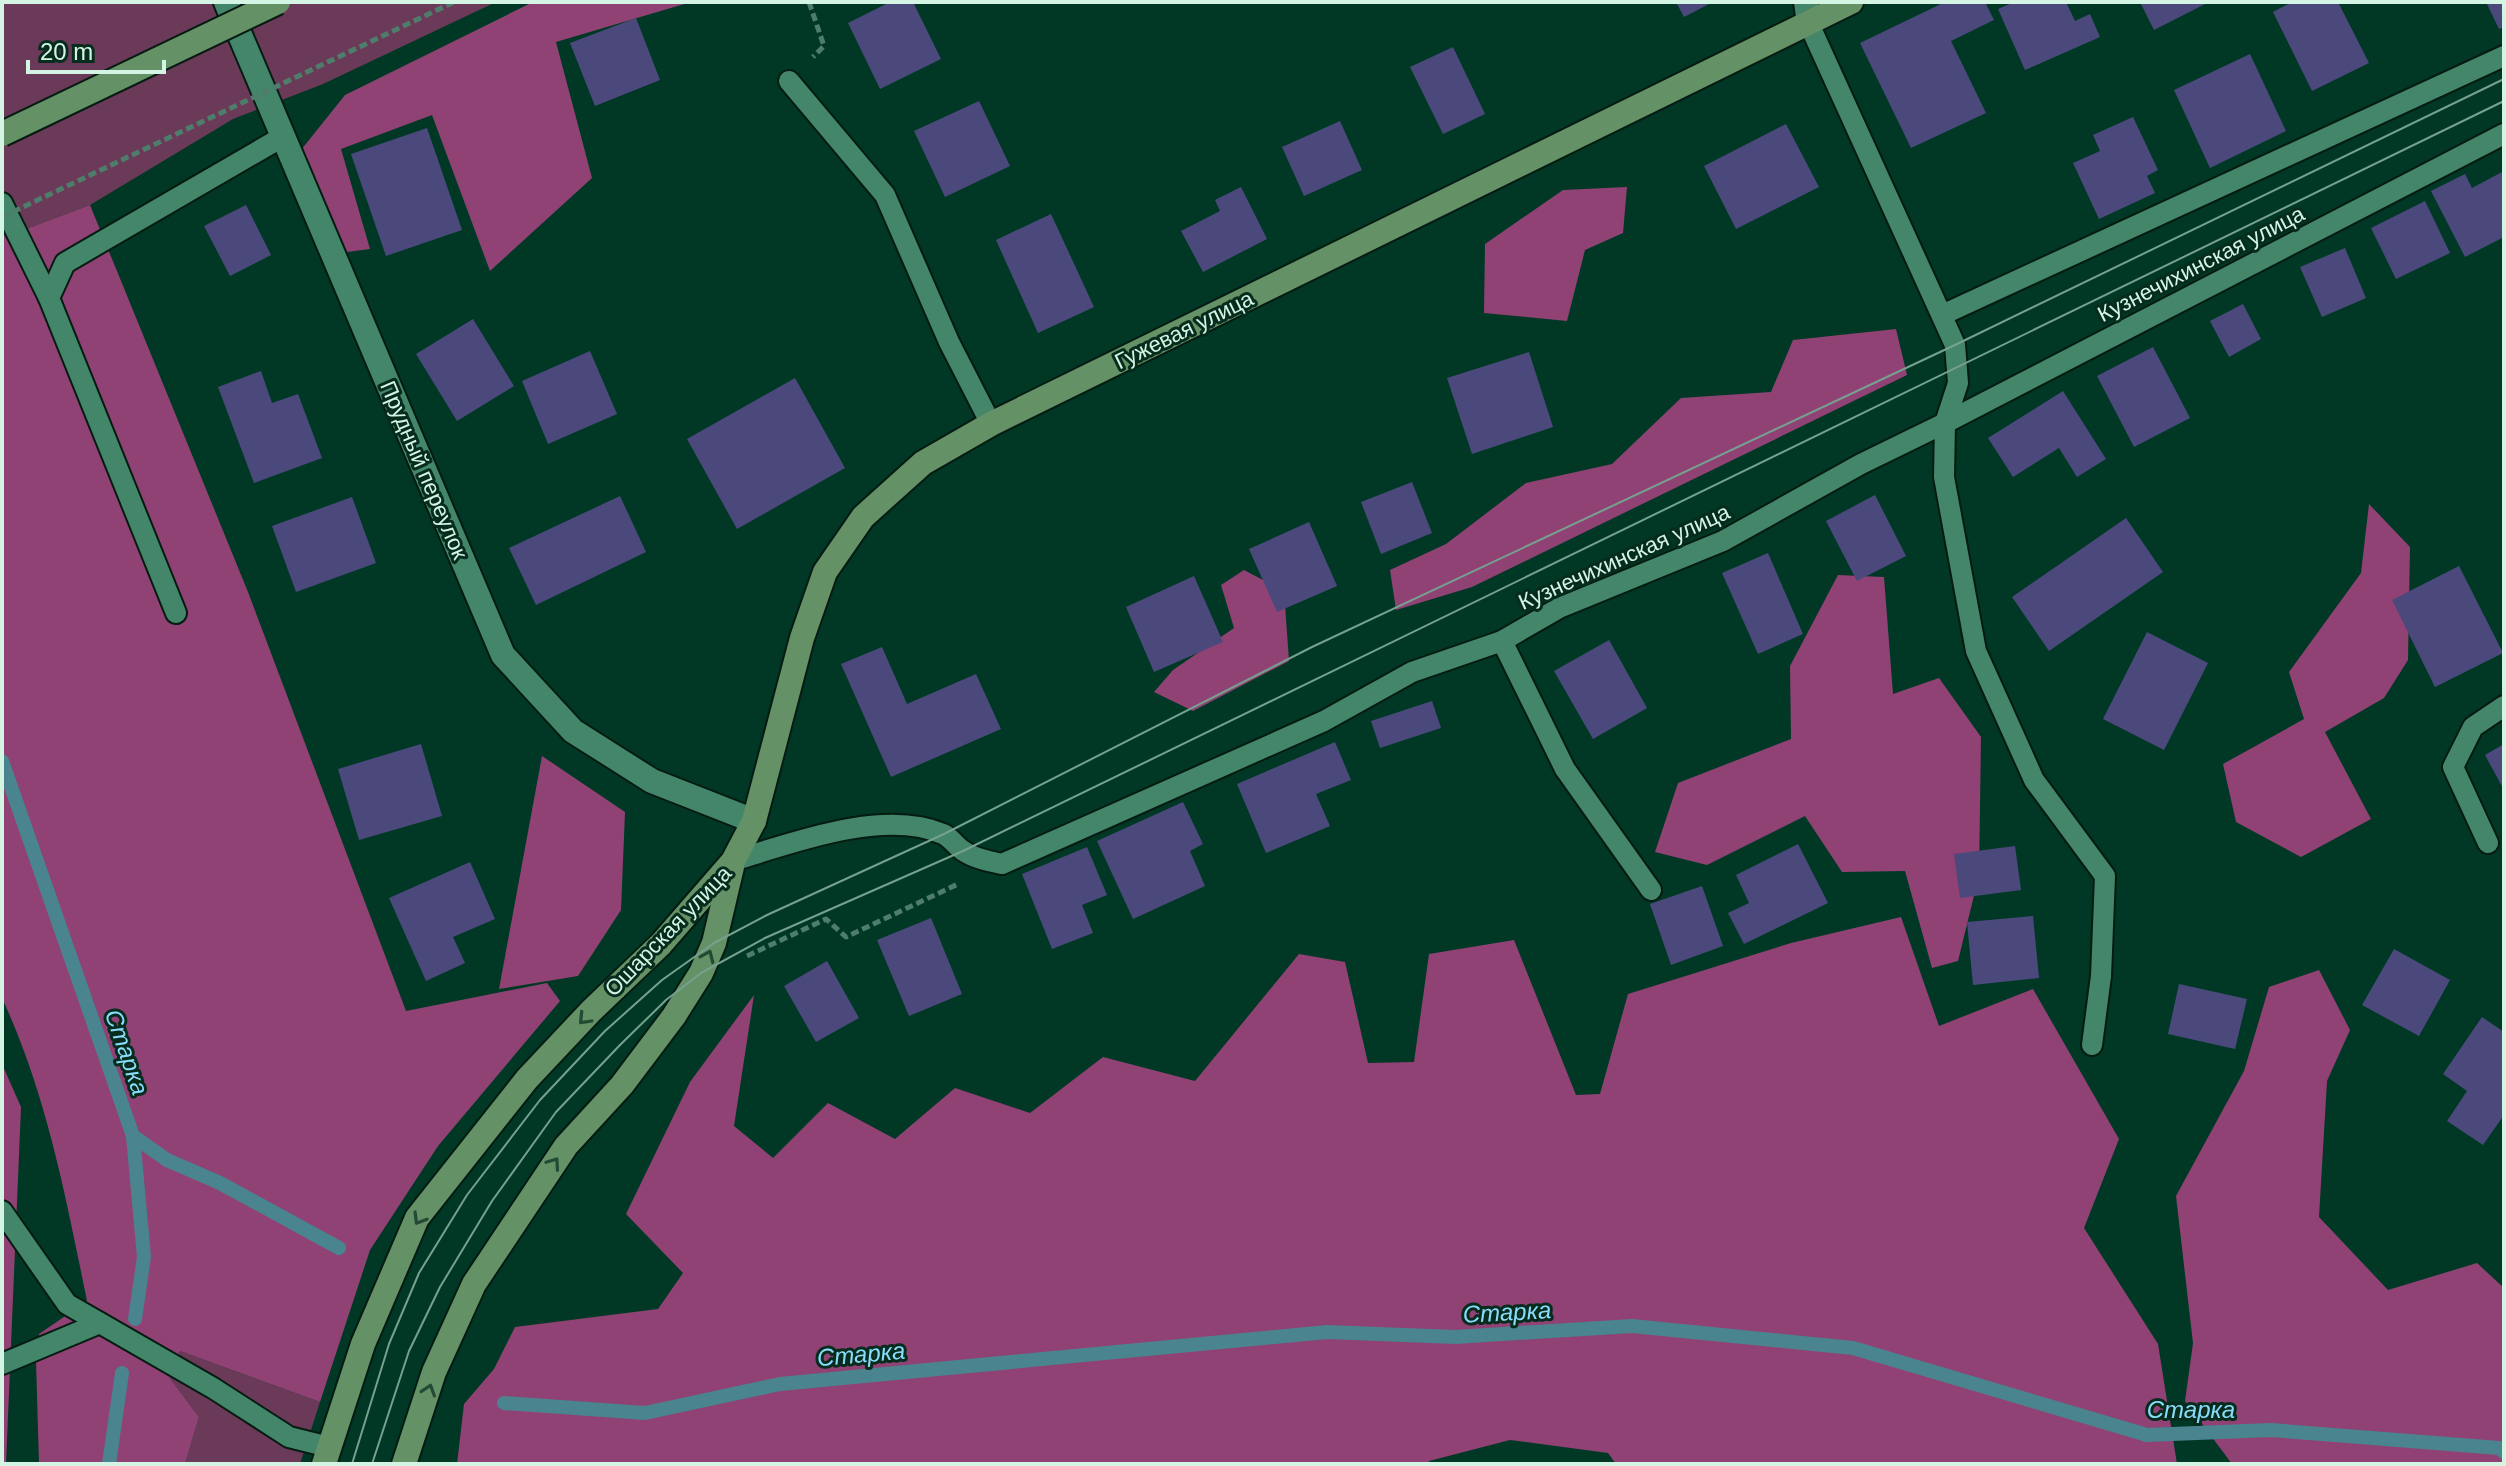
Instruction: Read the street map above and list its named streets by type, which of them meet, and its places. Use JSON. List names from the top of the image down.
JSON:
{
  "streets": {
    "street": ["Гужевая улица", "Прудный переулок", "Ошарская улица"],
    "lane": ["Кузнечихинская улица"]
  },
  "crossings": [
    ["Гужевая улица", "Прудный переулок"],
    ["Гужевая улица", "Ошарская улица"]
  ],
  "water": ["Старка"],
  "scale_bar": "20 m"
}
